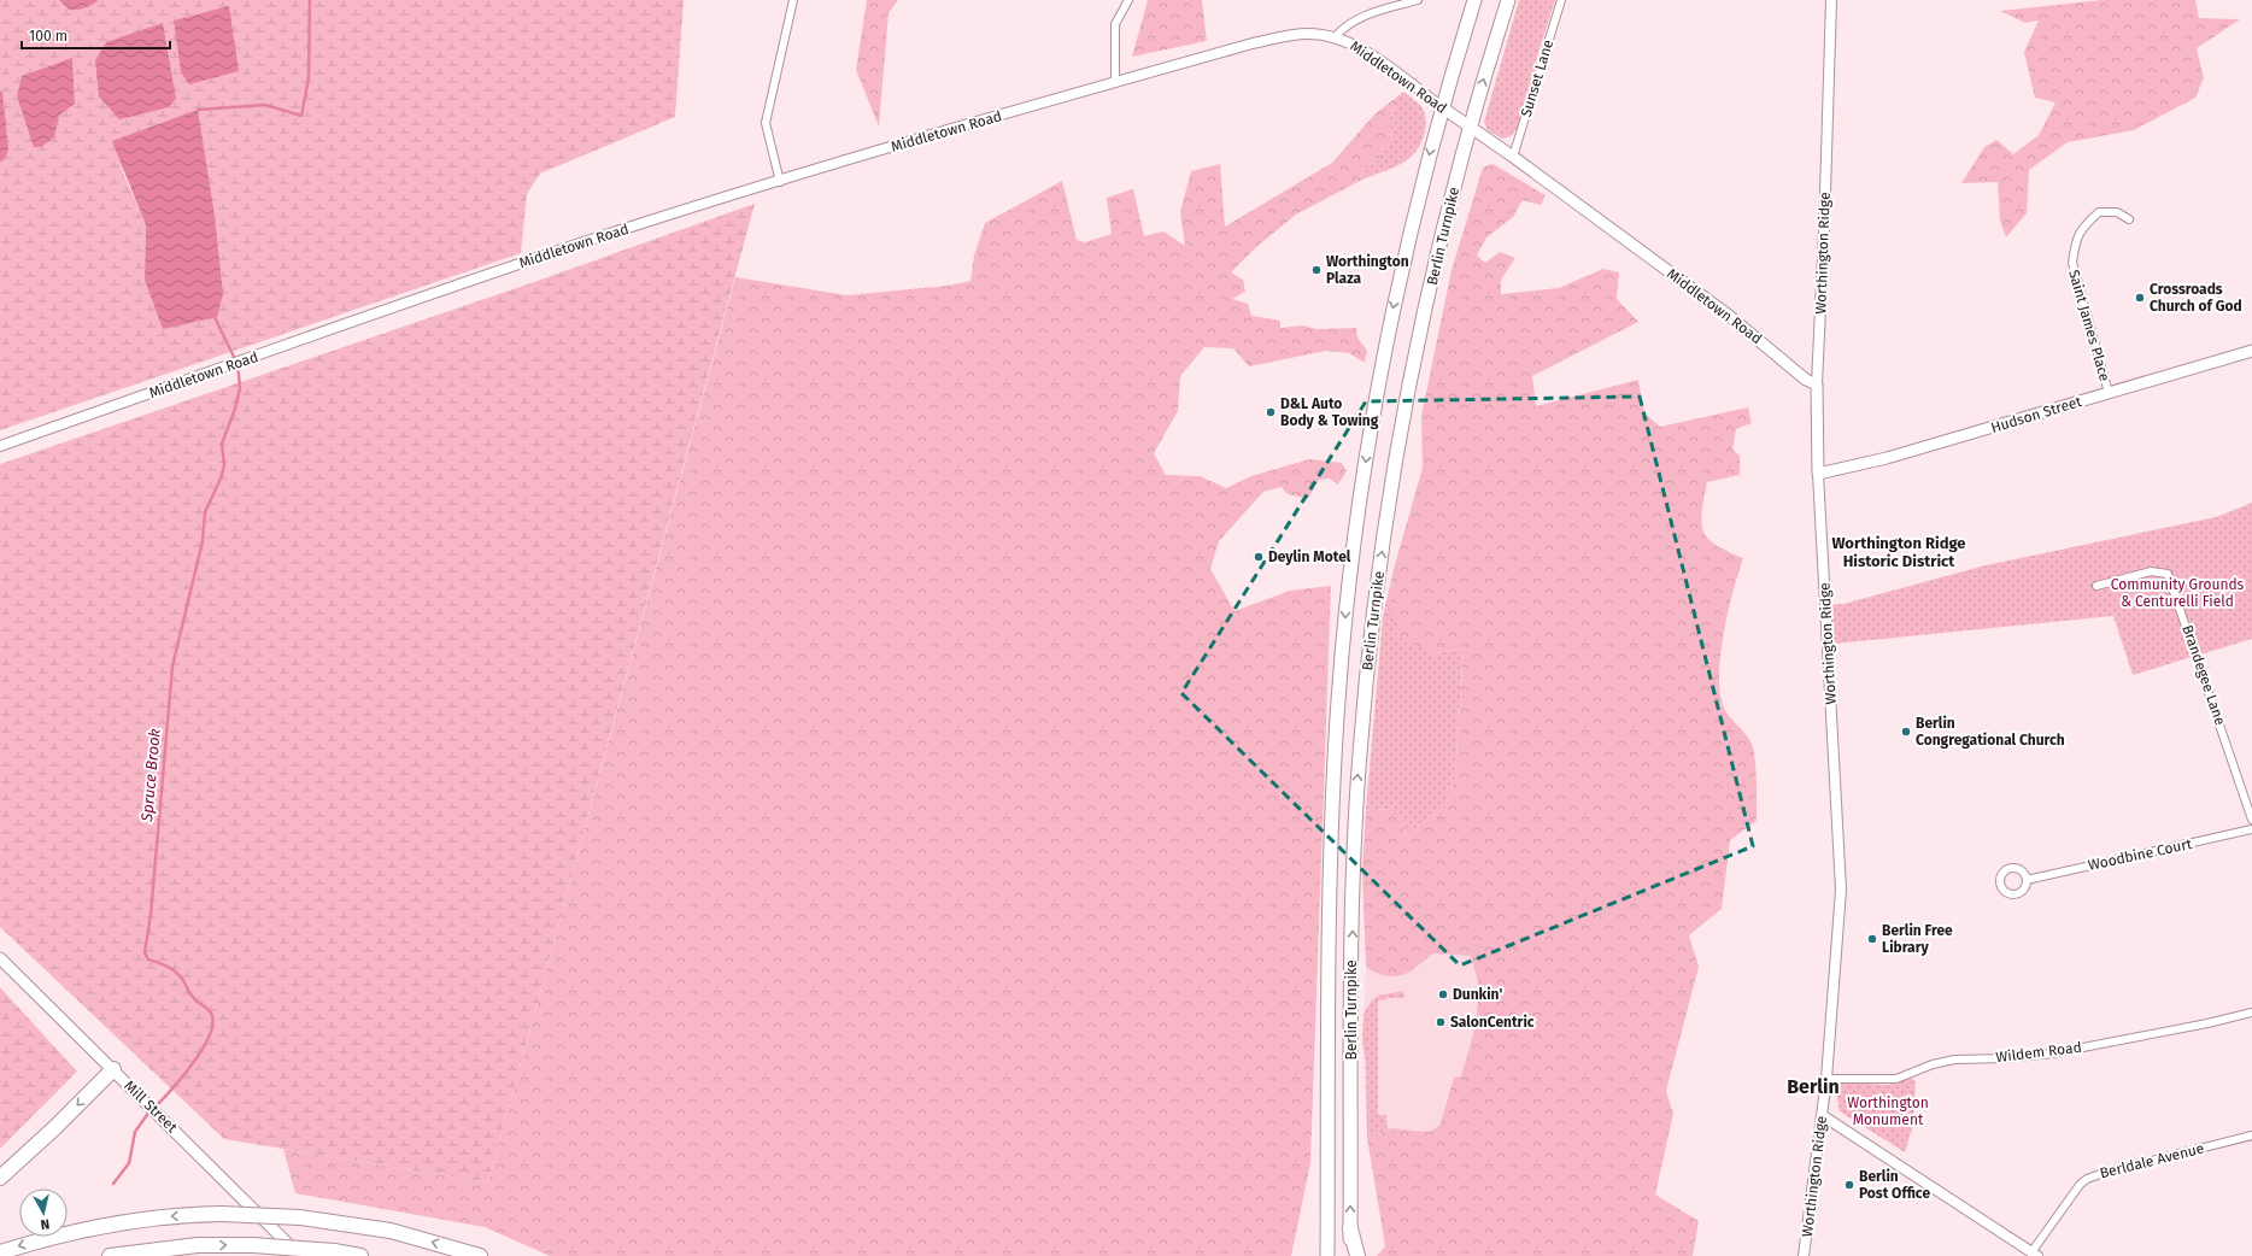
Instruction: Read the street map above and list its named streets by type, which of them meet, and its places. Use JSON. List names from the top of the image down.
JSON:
{
  "streets": {
    "highway": ["Berlin Turnpike"],
    "main road": [
      "Middletown Road",
      "Worthington Ridge",
      "Hudson Street",
      "Mill Street"
    ],
    "street": [
      "Sunset Lane",
      "Saint James Place",
      "Brandegee Lane",
      "Woodbine Court",
      "Wildem Road",
      "Berldale Avenue"
    ]
  },
  "crossings": [
    ["Middletown Road", "Sunset Lane"],
    ["Middletown Road", "Berlin Turnpike"],
    ["Middletown Road", "Worthington Ridge"],
    ["Worthington Ridge", "Hudson Street"],
    ["Worthington Ridge", "Wildem Road"],
    ["Saint James Place", "Hudson Street"]
  ],
  "districts": ["Worthington Ridge Historic District", "Berlin"],
  "water": ["Spruce Brook"],
  "parks": ["Community Grounds & Centurelli Field", "Worthington Monument"],
  "places": [
    "Worthington Plaza",
    "Crossroads Church of God",
    "D&L Auto Body & Towing",
    "Deylin Motel",
    "Berlin Congregational Church",
    "Berlin Free Library",
    "Dunkin'",
    "SalonCentric",
    "Berlin Post Office"
  ],
  "scale_bar": "100 m",
  "north": "bottom"
}
